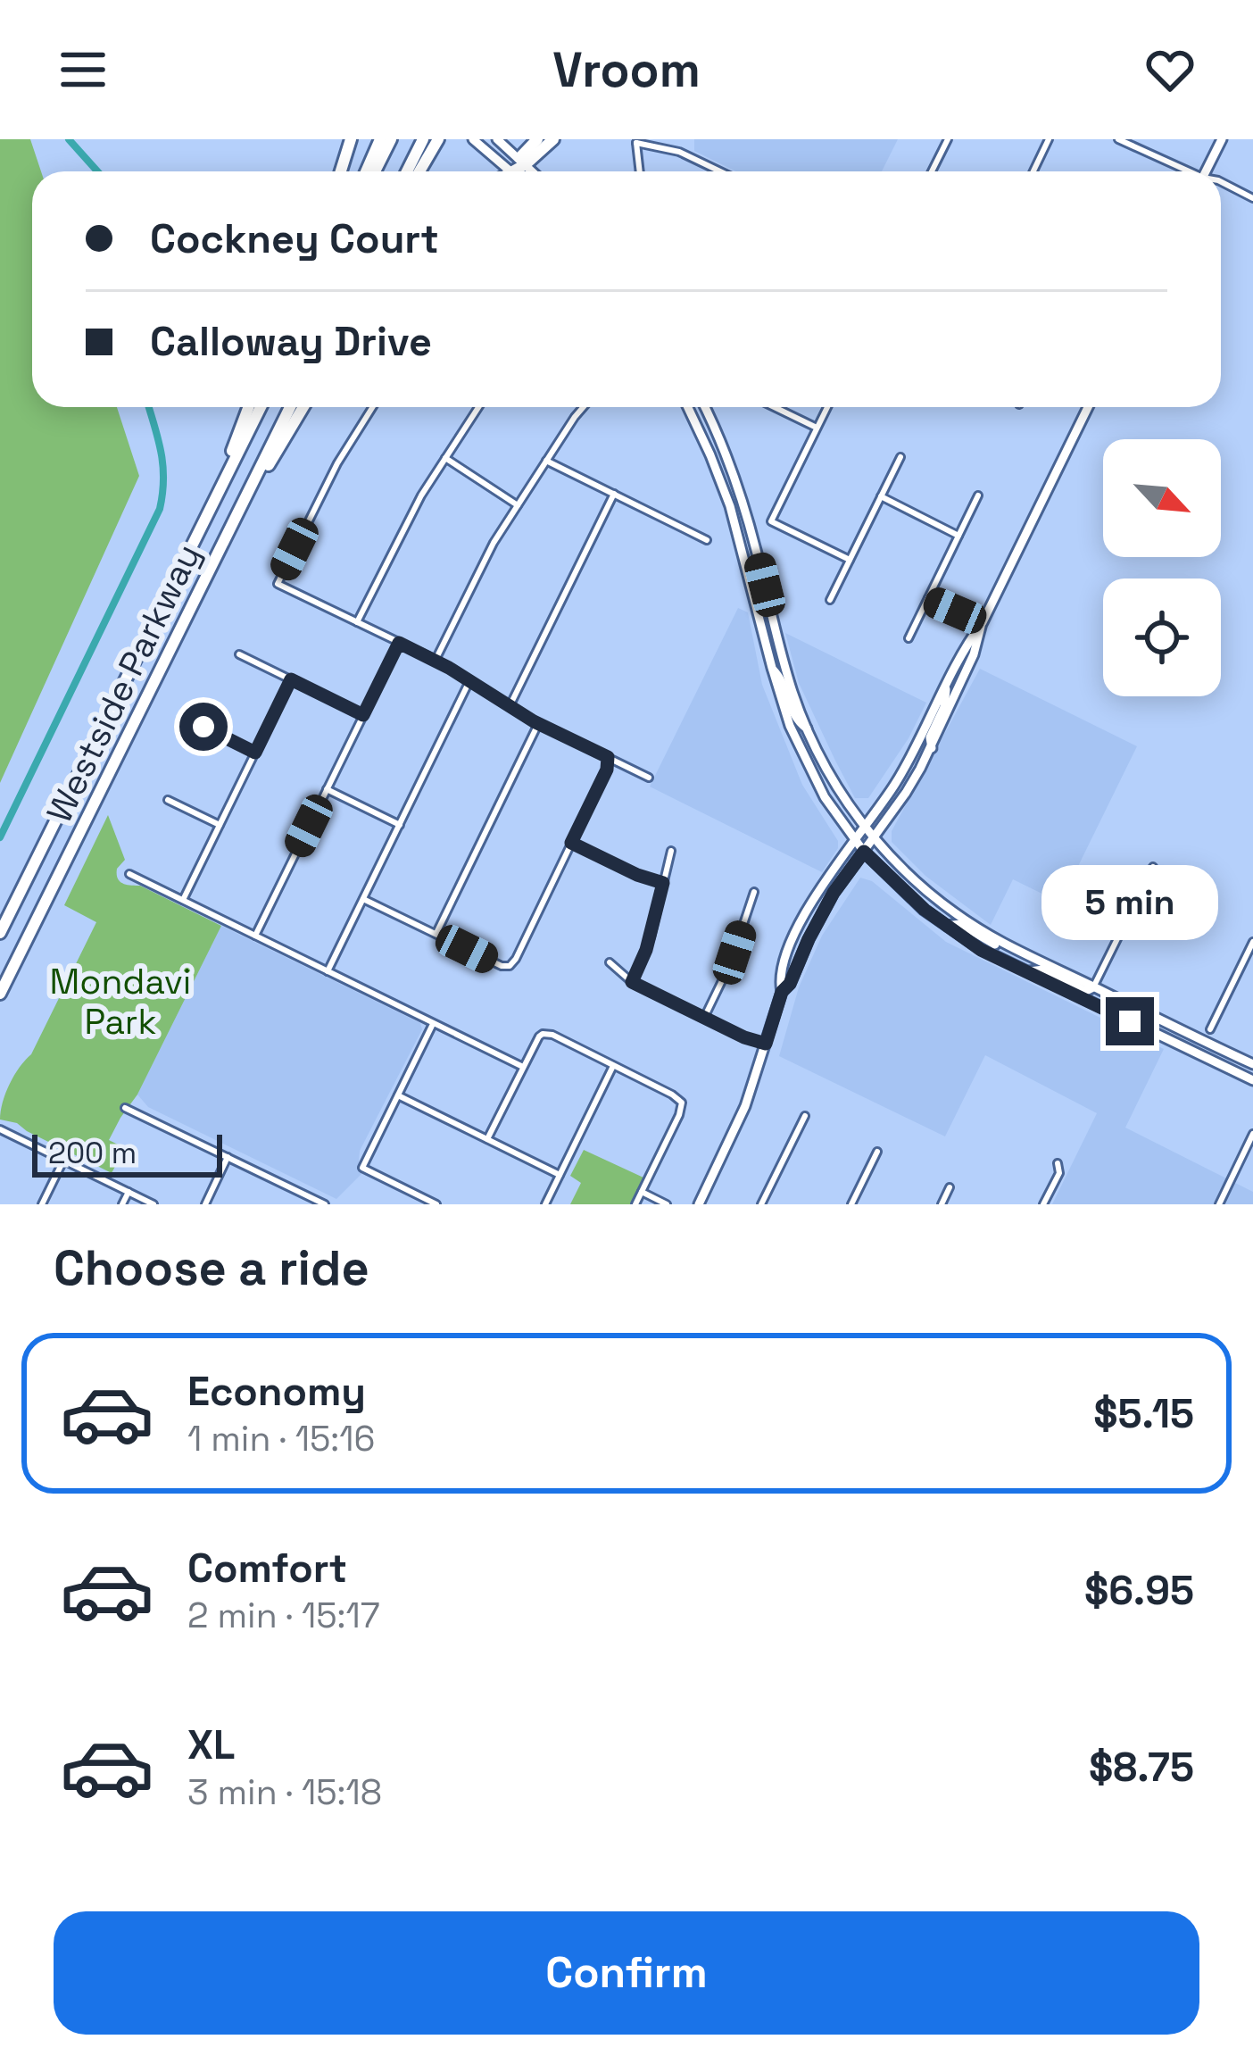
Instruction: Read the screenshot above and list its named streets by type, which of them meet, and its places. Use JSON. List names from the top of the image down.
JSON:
{
  "streets": {
    "highway": ["Westside Parkway"]
  },
  "parks": ["Mondavi Park"],
  "scale_bar": "200 m",
  "north": "bottom right",
  "page": {
    "header": "Vroom",
    "banner": ["Cockney Court", "Calloway Drive"],
    "bubble": "5 min",
    "scale": "200 m",
    "heading": "Choose a ride",
    "list": [
      {
        "name": "Economy",
        "note": "1 min · 15:16",
        "value": "$5.15"
      },
      {
        "name": "Comfort",
        "note": "2 min · 15:17",
        "value": "$6.95"
      },
      {
        "name": "XL",
        "note": "3 min · 15:18",
        "value": "$8.75"
      }
    ],
    "buttons": "Confirm"
  }
}
